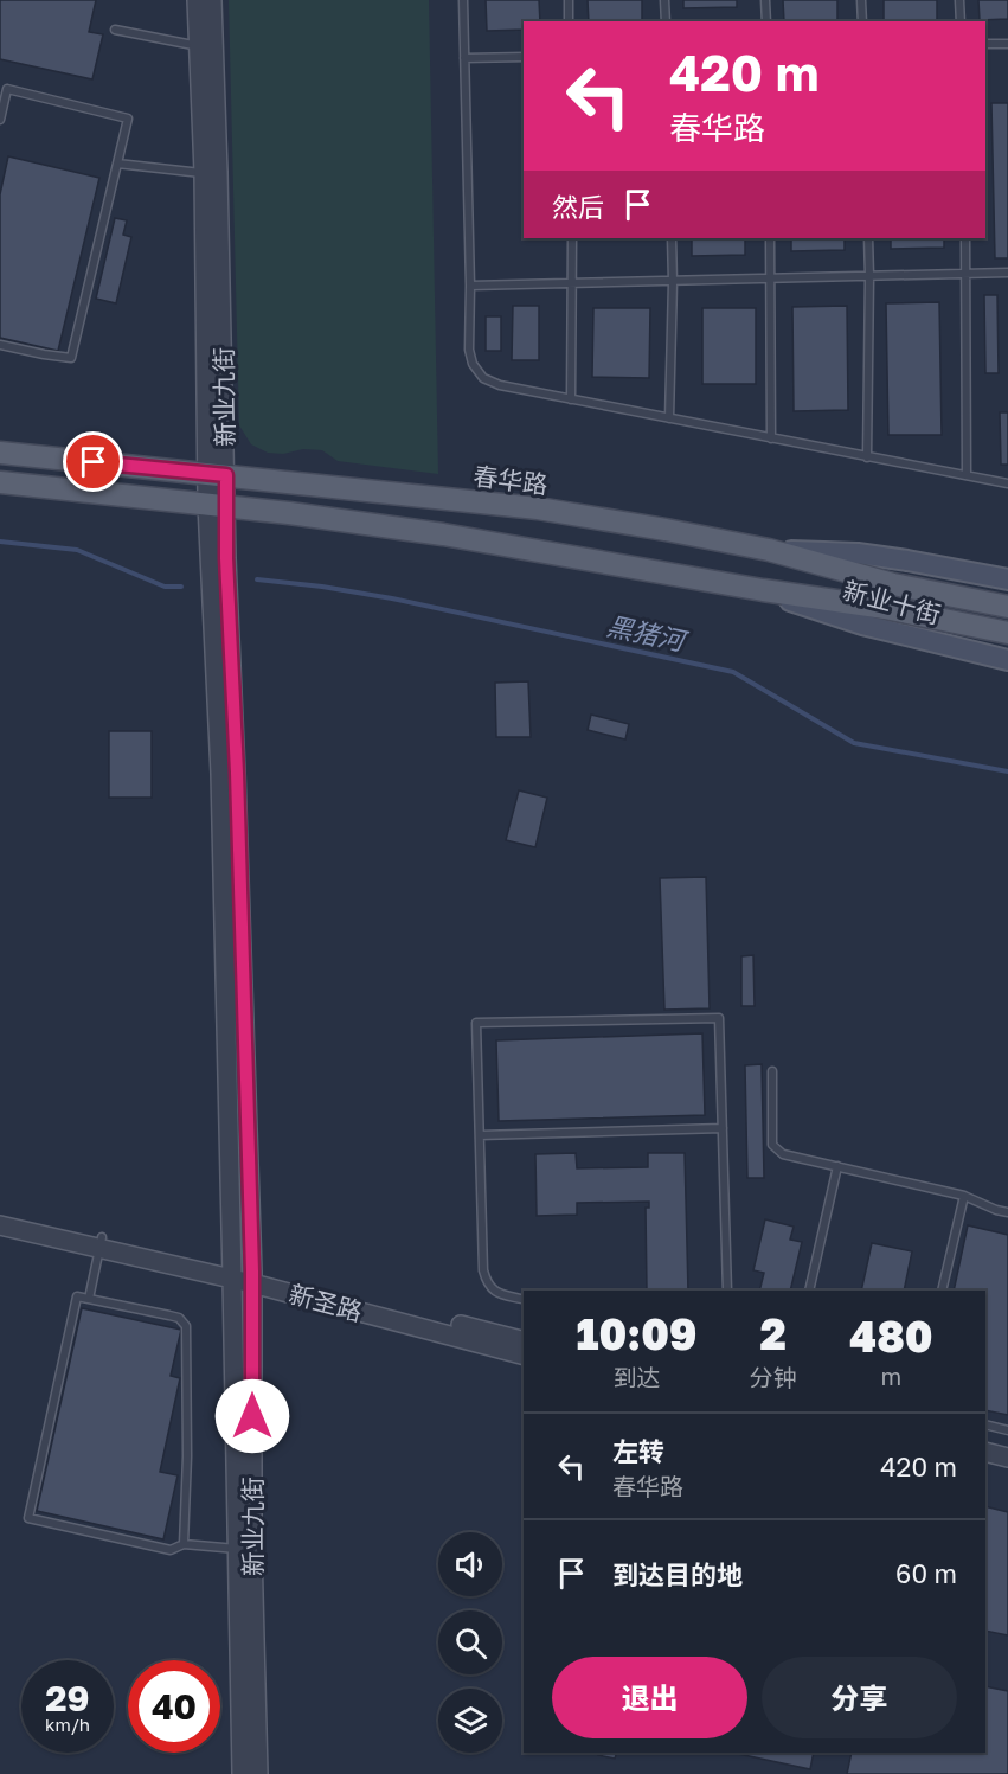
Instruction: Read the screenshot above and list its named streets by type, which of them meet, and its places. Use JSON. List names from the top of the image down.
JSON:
{
  "streets": {
    "main road": ["春华路", "新业十街"],
    "street": ["新业九街", "新圣路"]
  },
  "crossings": [
    ["新业九街", "春华路"],
    ["新业九街", "新圣路"],
    ["春华路", "新业十街"]
  ],
  "water": ["黑猪河"],
  "page": {
    "turn": ["420 m", "春华路"],
    "then": "然后",
    "eta": [
      "10:09",
      "到达",
      "2",
      "分钟",
      "480",
      "m"
    ],
    "list": [
      {
        "name": "左转",
        "note": "春华路",
        "value": "420 m"
      },
      {
        "name": "到达目的地",
        "value": "60 m"
      }
    ],
    "buttons": ["退出", "分享"],
    "speed": "29 km/h",
    "limit": "40"
  }
}
